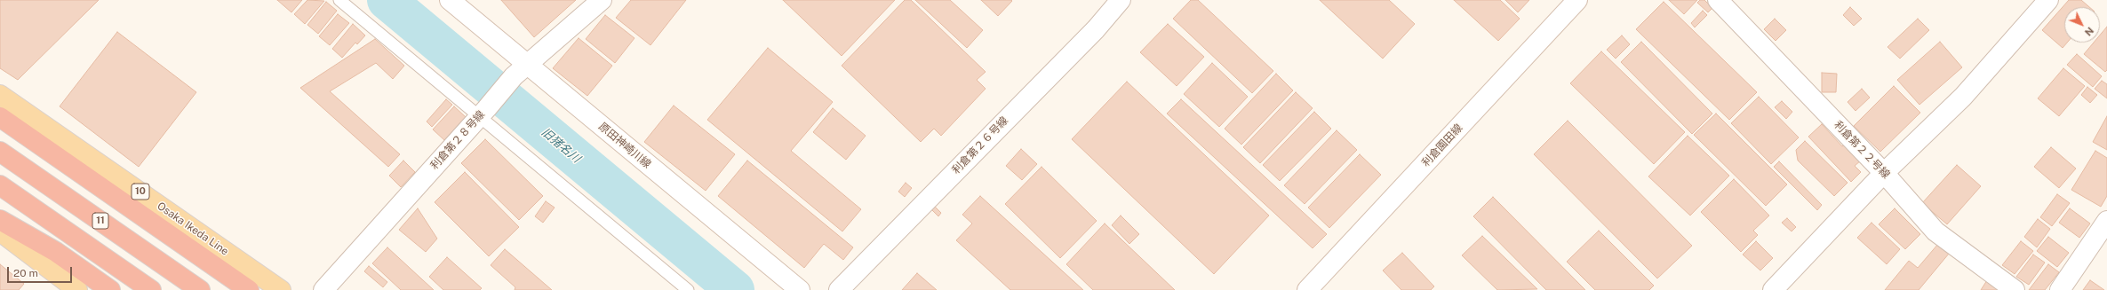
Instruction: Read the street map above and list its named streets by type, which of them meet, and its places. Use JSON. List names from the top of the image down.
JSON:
{
  "streets": {
    "highway": ["11"],
    "main road": ["10", "Osaka Ikeda Line"],
    "street": [
      "利倉第２８号線",
      "原田神崎川線",
      "利倉第２６号線",
      "利倉園田線",
      "利倉第２２号線"
    ]
  },
  "crossings": [
    ["利倉第２８号線", "原田神崎川線"]
  ],
  "water": ["旧猪名川"],
  "scale_bar": "20 m",
  "north": "bottom right"
}
